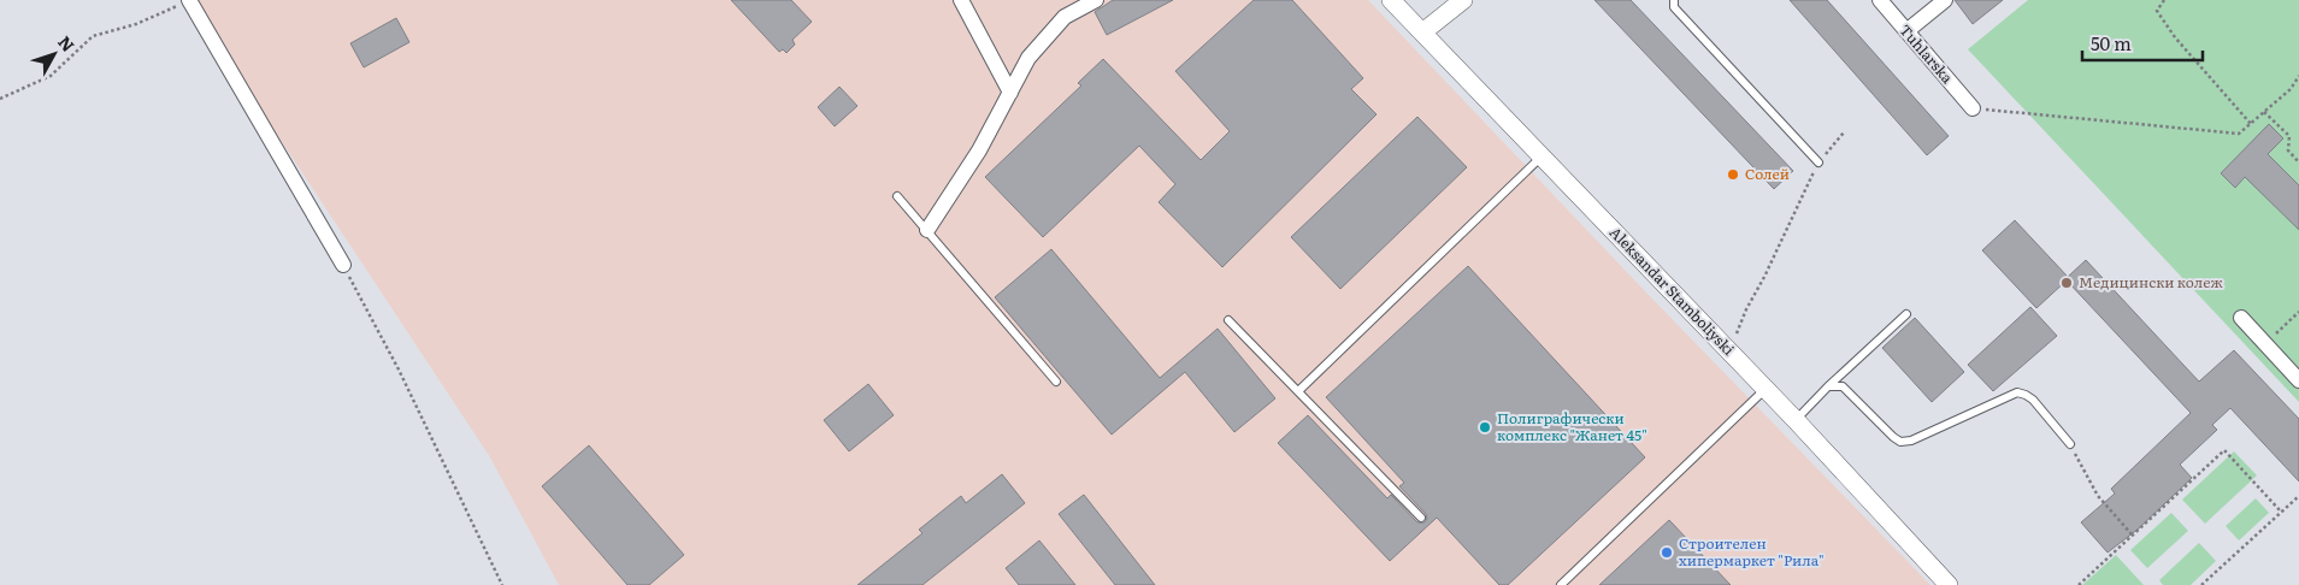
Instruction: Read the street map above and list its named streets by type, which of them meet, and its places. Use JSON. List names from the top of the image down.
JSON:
{
  "streets": {
    "street": ["Tuhlarska", "Aleksandar Stamboliyski"]
  },
  "places": [
    "Солей",
    "Медицински колеж",
    "Полиграфически комплекс \"Жанет 45\"",
    "Строителен хипермаркет \"Рила\""
  ],
  "scale_bar": "50 m",
  "north": "top right"
}
